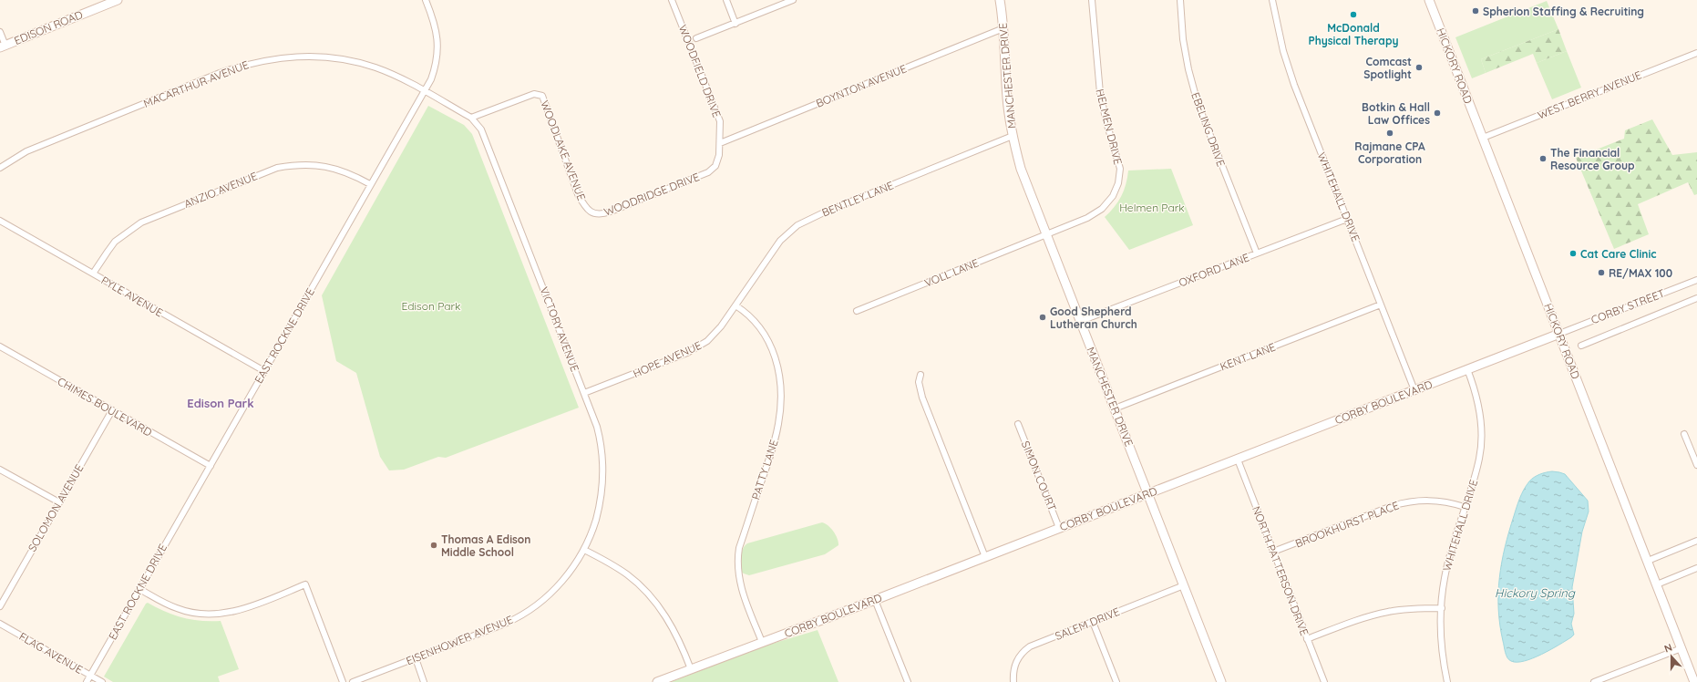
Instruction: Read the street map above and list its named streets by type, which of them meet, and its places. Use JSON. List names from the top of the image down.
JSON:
{
  "streets": {
    "street": [
      "EDISON ROAD",
      "HICKORY ROAD",
      "WOODFIELD DRIVE",
      "MANCHESTER DRIVE",
      "MACARTHUR AVENUE",
      "BOYNTON AVENUE",
      "WEST BERRY AVENUE",
      "HELMEN DRIVE",
      "EBELING DRIVE",
      "WOODLAKE AVENUE",
      "ANZIO AVENUE",
      "WOODRIDGE DRIVE",
      "WHITEHALL DRIVE",
      "BENTLEY LANE",
      "OXFORD LANE",
      "VOLL LANE",
      "PYLE AVENUE",
      "CORBY STREET",
      "VICTORY AVENUE",
      "EAST ROCKNE DRIVE",
      "KENT LANE",
      "HOPE AVENUE",
      "CORBY BOULEVARD",
      "CHIMES BOULEVARD",
      "PATTY LANE",
      "SIMON COURT",
      "SOLOMON AVENUE",
      "BROOKHURST PLACE",
      "NORTH PATTERSON DRIVE",
      "SALEM DRIVE",
      "EISENHOWER AVENUE",
      "FLAG AVENUE"
    ]
  },
  "crossings": [
    ["HICKORY ROAD", "WEST BERRY AVENUE"],
    ["HICKORY ROAD", "CORBY STREET"],
    ["HICKORY ROAD", "CORBY BOULEVARD"],
    ["WOODFIELD DRIVE", "BOYNTON AVENUE"],
    ["WOODFIELD DRIVE", "WOODRIDGE DRIVE"],
    ["MANCHESTER DRIVE", "BOYNTON AVENUE"],
    ["MANCHESTER DRIVE", "HELMEN DRIVE"],
    ["MANCHESTER DRIVE", "BENTLEY LANE"],
    ["MANCHESTER DRIVE", "OXFORD LANE"],
    ["MANCHESTER DRIVE", "VOLL LANE"],
    ["MANCHESTER DRIVE", "KENT LANE"],
    ["MANCHESTER DRIVE", "CORBY BOULEVARD"],
    ["MANCHESTER DRIVE", "SALEM DRIVE"],
    ["MACARTHUR AVENUE", "WOODLAKE AVENUE"],
    ["MACARTHUR AVENUE", "VICTORY AVENUE"],
    ["MACARTHUR AVENUE", "EAST ROCKNE DRIVE"],
    ["HELMEN DRIVE", "VOLL LANE"],
    ["EBELING DRIVE", "OXFORD LANE"],
    ["WOODLAKE AVENUE", "WOODRIDGE DRIVE"],
    ["WOODLAKE AVENUE", "VICTORY AVENUE"],
    ["ANZIO AVENUE", "PYLE AVENUE"],
    ["ANZIO AVENUE", "EAST ROCKNE DRIVE"],
    ["WHITEHALL DRIVE", "OXFORD LANE"],
    ["WHITEHALL DRIVE", "KENT LANE"],
    ["WHITEHALL DRIVE", "CORBY BOULEVARD"],
    ["WHITEHALL DRIVE", "BROOKHURST PLACE"],
    ["BENTLEY LANE", "HOPE AVENUE"],
    ["BENTLEY LANE", "PATTY LANE"],
    ["PYLE AVENUE", "EAST ROCKNE DRIVE"],
    ["CORBY STREET", "CORBY BOULEVARD"],
    ["VICTORY AVENUE", "HOPE AVENUE"],
    ["VICTORY AVENUE", "EISENHOWER AVENUE"],
    ["EAST ROCKNE DRIVE", "CHIMES BOULEVARD"],
    ["EAST ROCKNE DRIVE", "FLAG AVENUE"],
    ["HOPE AVENUE", "PATTY LANE"],
    ["CORBY BOULEVARD", "PATTY LANE"],
    ["CORBY BOULEVARD", "SIMON COURT"],
    ["CORBY BOULEVARD", "NORTH PATTERSON DRIVE"],
    ["CHIMES BOULEVARD", "SOLOMON AVENUE"],
    ["BROOKHURST PLACE", "NORTH PATTERSON DRIVE"]
  ],
  "districts": ["Edison Park"],
  "water": ["Hickory Spring"],
  "parks": ["Helmen Park", "Edison Park"],
  "places": [
    "Spherion Staffing & Recruiting",
    "McDonald Physical Therapy",
    "Comcast Spotlight",
    "Botkin & Hall Law Offices",
    "Rajmane CPA Corporation",
    "The Financial Resource Group",
    "Cat Care Clinic",
    "RE/MAX 100",
    "Good Shepherd Lutheran Church",
    "Thomas A Edison Middle School"
  ],
  "north": "top"
}
